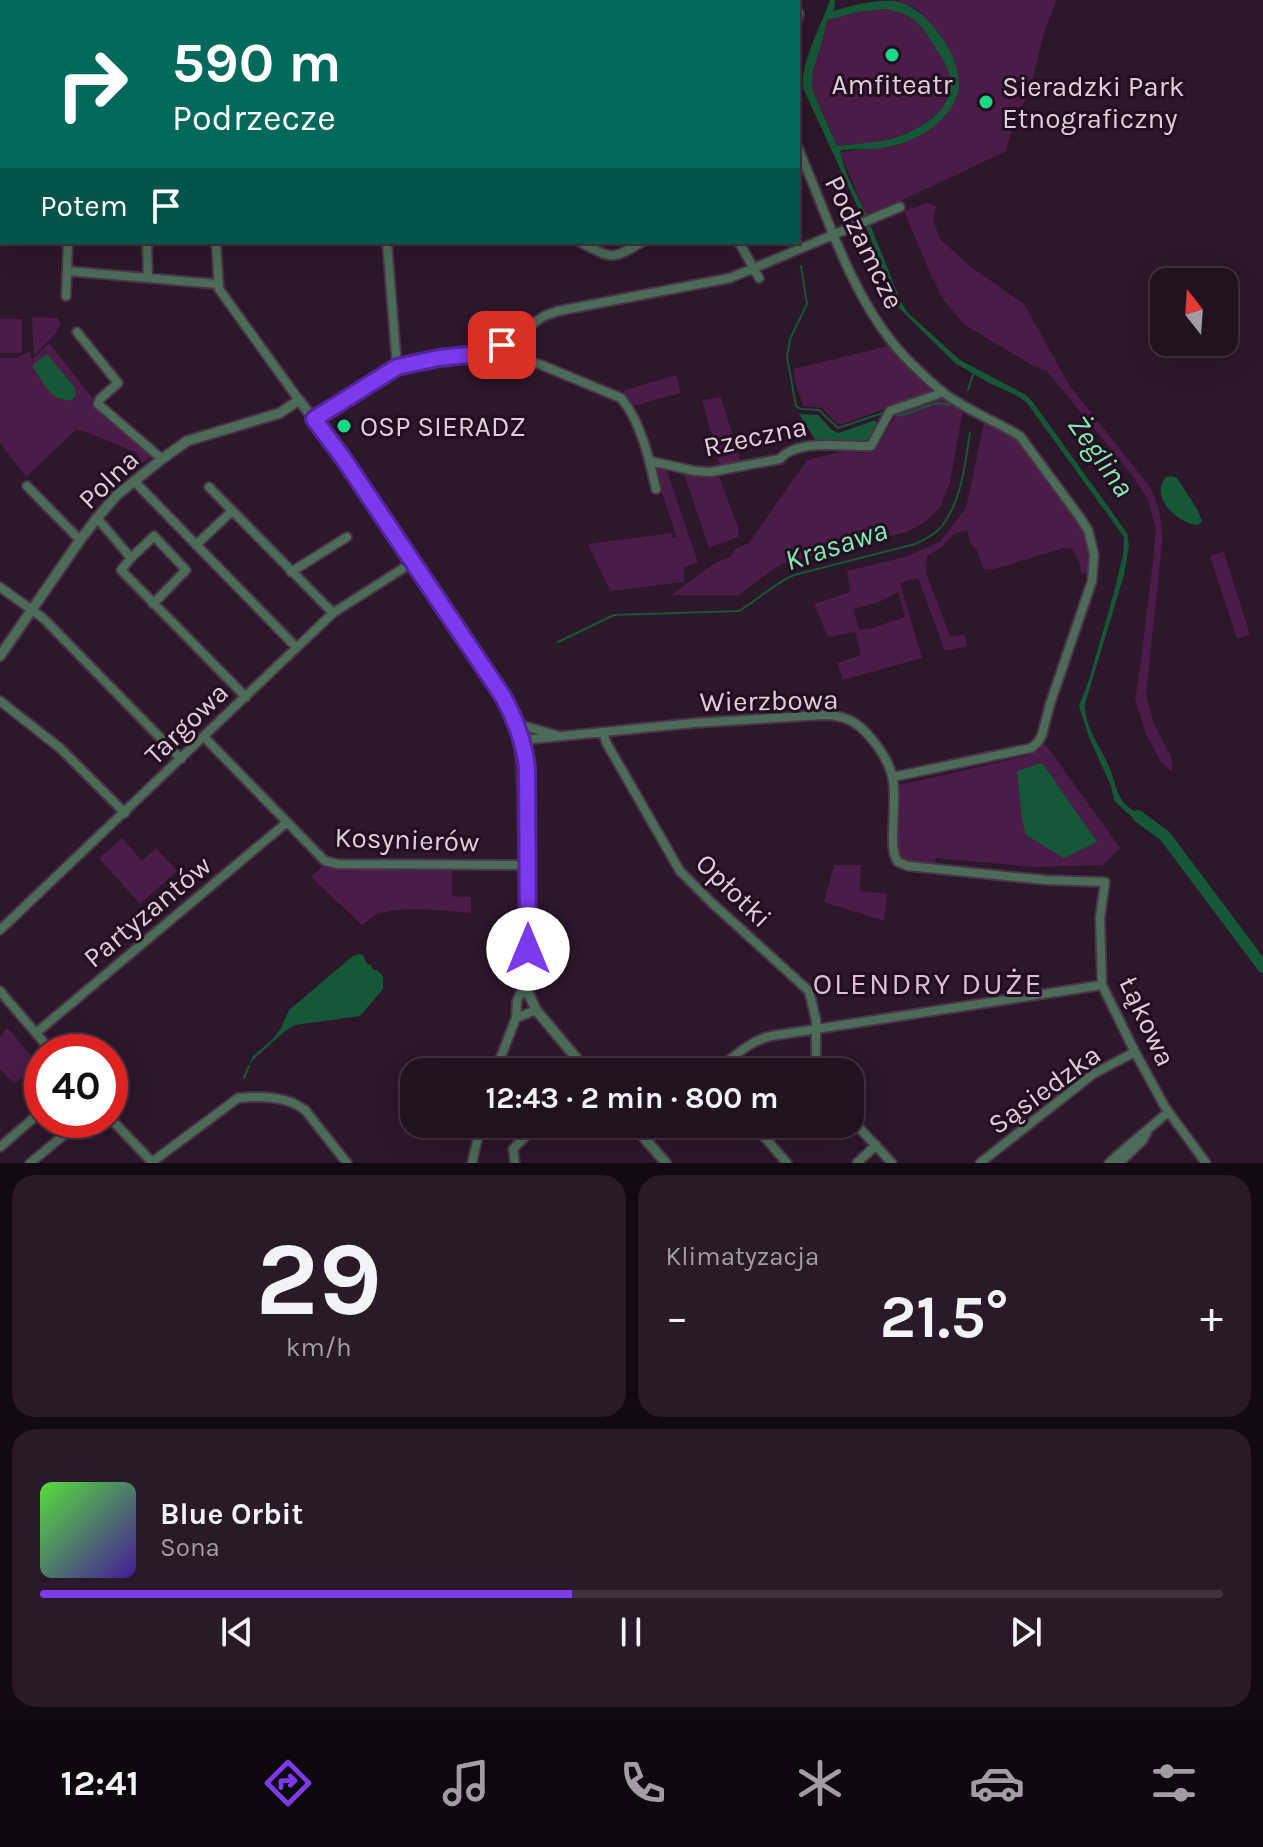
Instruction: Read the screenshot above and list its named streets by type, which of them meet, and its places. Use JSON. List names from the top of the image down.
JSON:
{
  "streets": {
    "street": [
      "Podzamcze",
      "Rzeczna",
      "Polna",
      "Wierzbowa",
      "Targowa",
      "Kosynierów",
      "Opłotki",
      "Partyzantów",
      "Łąkowa",
      "Sąsiedzka"
    ]
  },
  "crossings": [
    ["Podzamcze", "Rzeczna"],
    ["Podzamcze", "Wierzbowa"],
    ["Wierzbowa", "Opłotki"],
    ["Wierzbowa", "Łąkowa"],
    ["Targowa", "Kosynierów"],
    ["Kosynierów", "Partyzantów"],
    ["Łąkowa", "Sąsiedzka"]
  ],
  "districts": ["OLENDRY DUŻE"],
  "water": ["Żeglina", "Krasawa"],
  "places": ["Amfiteatr", "Sieradzki Park Etnograficzny", "OSP SIERADZ"],
  "north": "top",
  "page": {
    "turn": ["590 m", "Podrzecze"],
    "then": "Potem",
    "limit": "40",
    "trip": "12:43 · 2 min · 800 m",
    "tile": [
      ["29", "km/h"],
      "Klimatyzacja"
    ],
    "heat": ["−", "21.5°", "+"],
    "song": ["Blue Orbit", "Sona"],
    "tabs": "12:41"
  }
}
